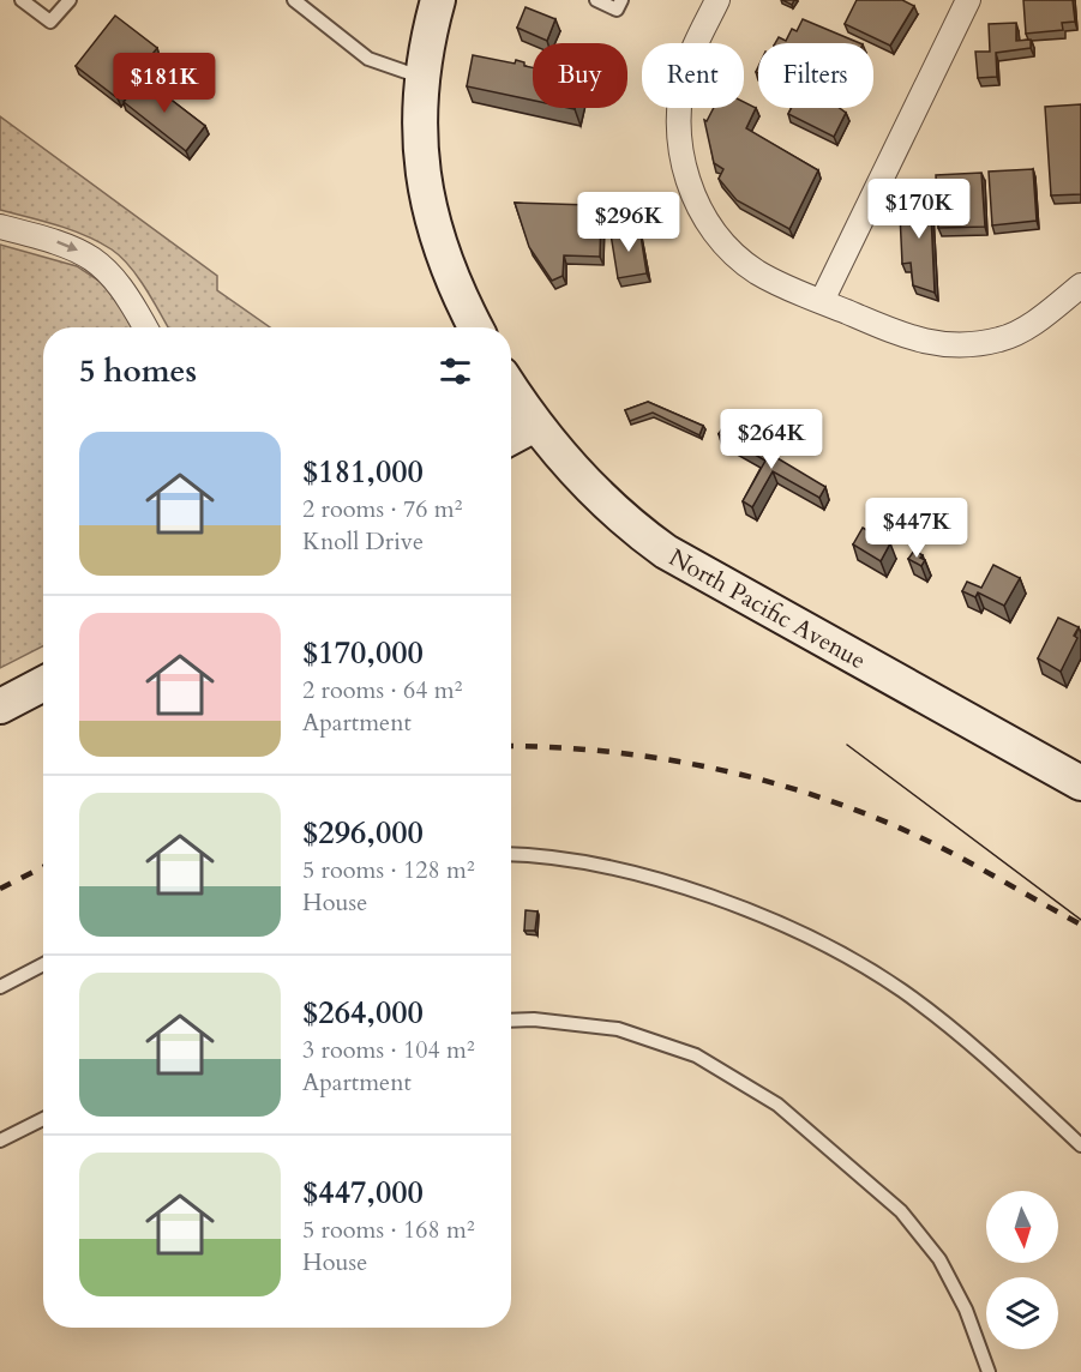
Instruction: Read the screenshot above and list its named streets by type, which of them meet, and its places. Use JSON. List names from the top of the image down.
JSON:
{
  "streets": {
    "main road": ["North Pacific Avenue"]
  },
  "north": "bottom",
  "page": {
    "chip": ["Buy", "Rent", "Filters"],
    "price": [
      "$181K",
      "$170K",
      "$296K",
      "$264K",
      "$447K"
    ],
    "heading": "5 homes",
    "list": [
      {
        "name": "$181,000",
        "note": "2 rooms · 76 m² · Knoll Drive"
      },
      {
        "name": "$170,000",
        "note": "2 rooms · 64 m² · Apartment"
      },
      {
        "name": "$296,000",
        "note": "5 rooms · 128 m² · House"
      },
      {
        "name": "$264,000",
        "note": "3 rooms · 104 m² · Apartment"
      },
      {
        "name": "$447,000",
        "note": "5 rooms · 168 m² · House"
      }
    ]
  }
}
